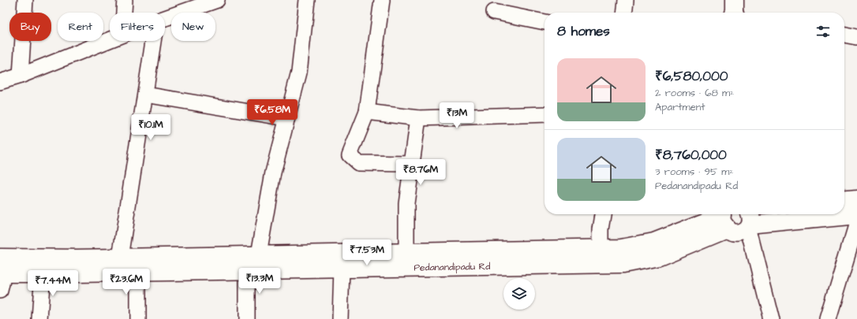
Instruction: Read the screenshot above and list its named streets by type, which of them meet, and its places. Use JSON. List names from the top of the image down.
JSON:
{
  "streets": {
    "main road": ["Pedanandipadu Rd"]
  },
  "page": {
    "chip": [
      "Buy",
      "Rent",
      "Filters",
      "New"
    ],
    "heading": "8 homes",
    "list": [
      {
        "name": "₹6,580,000",
        "note": "2 rooms · 68 m² · Apartment"
      },
      {
        "name": "₹8,760,000",
        "note": "3 rooms · 95 m² · Pedanandipadu Rd"
      }
    ],
    "price": [
      "₹6.58M",
      "₹13M",
      "₹10.1M",
      "₹8.76M",
      "₹7.53M",
      "₹13.3M",
      "₹23.6M",
      "₹7.44M"
    ]
  }
}
